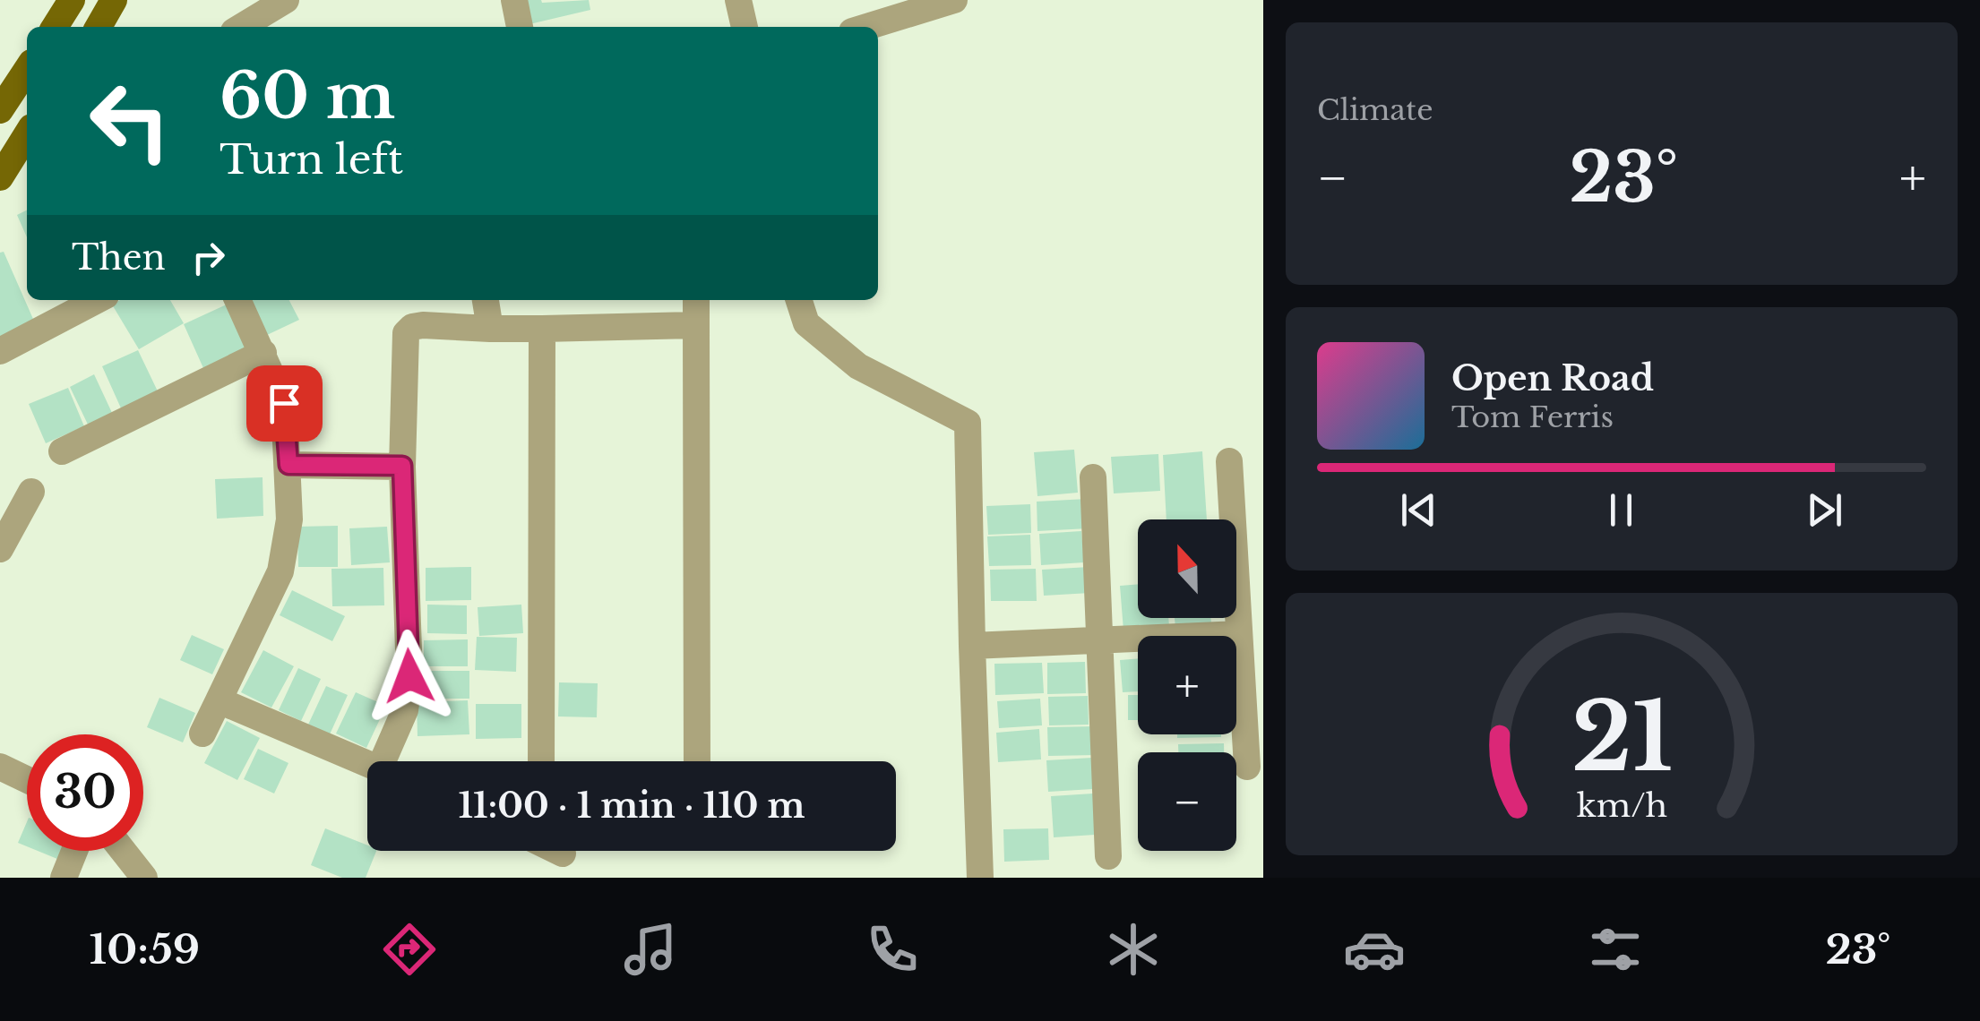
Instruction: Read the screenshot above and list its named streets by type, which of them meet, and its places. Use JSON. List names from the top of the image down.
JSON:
{
  "north": "top",
  "page": {
    "tile": "Climate",
    "turn": ["60 m", "Turn left"],
    "heat": ["−", "23°", "+"],
    "then": "Then",
    "song": ["Open Road", "Tom Ferris"],
    "map_buttons": ["+", "−"],
    "limit": "30",
    "trip": "11:00 · 1 min · 110 m",
    "tabs": ["10:59", "23°"],
    "gauge": ["21", "km/h"]
  }
}
